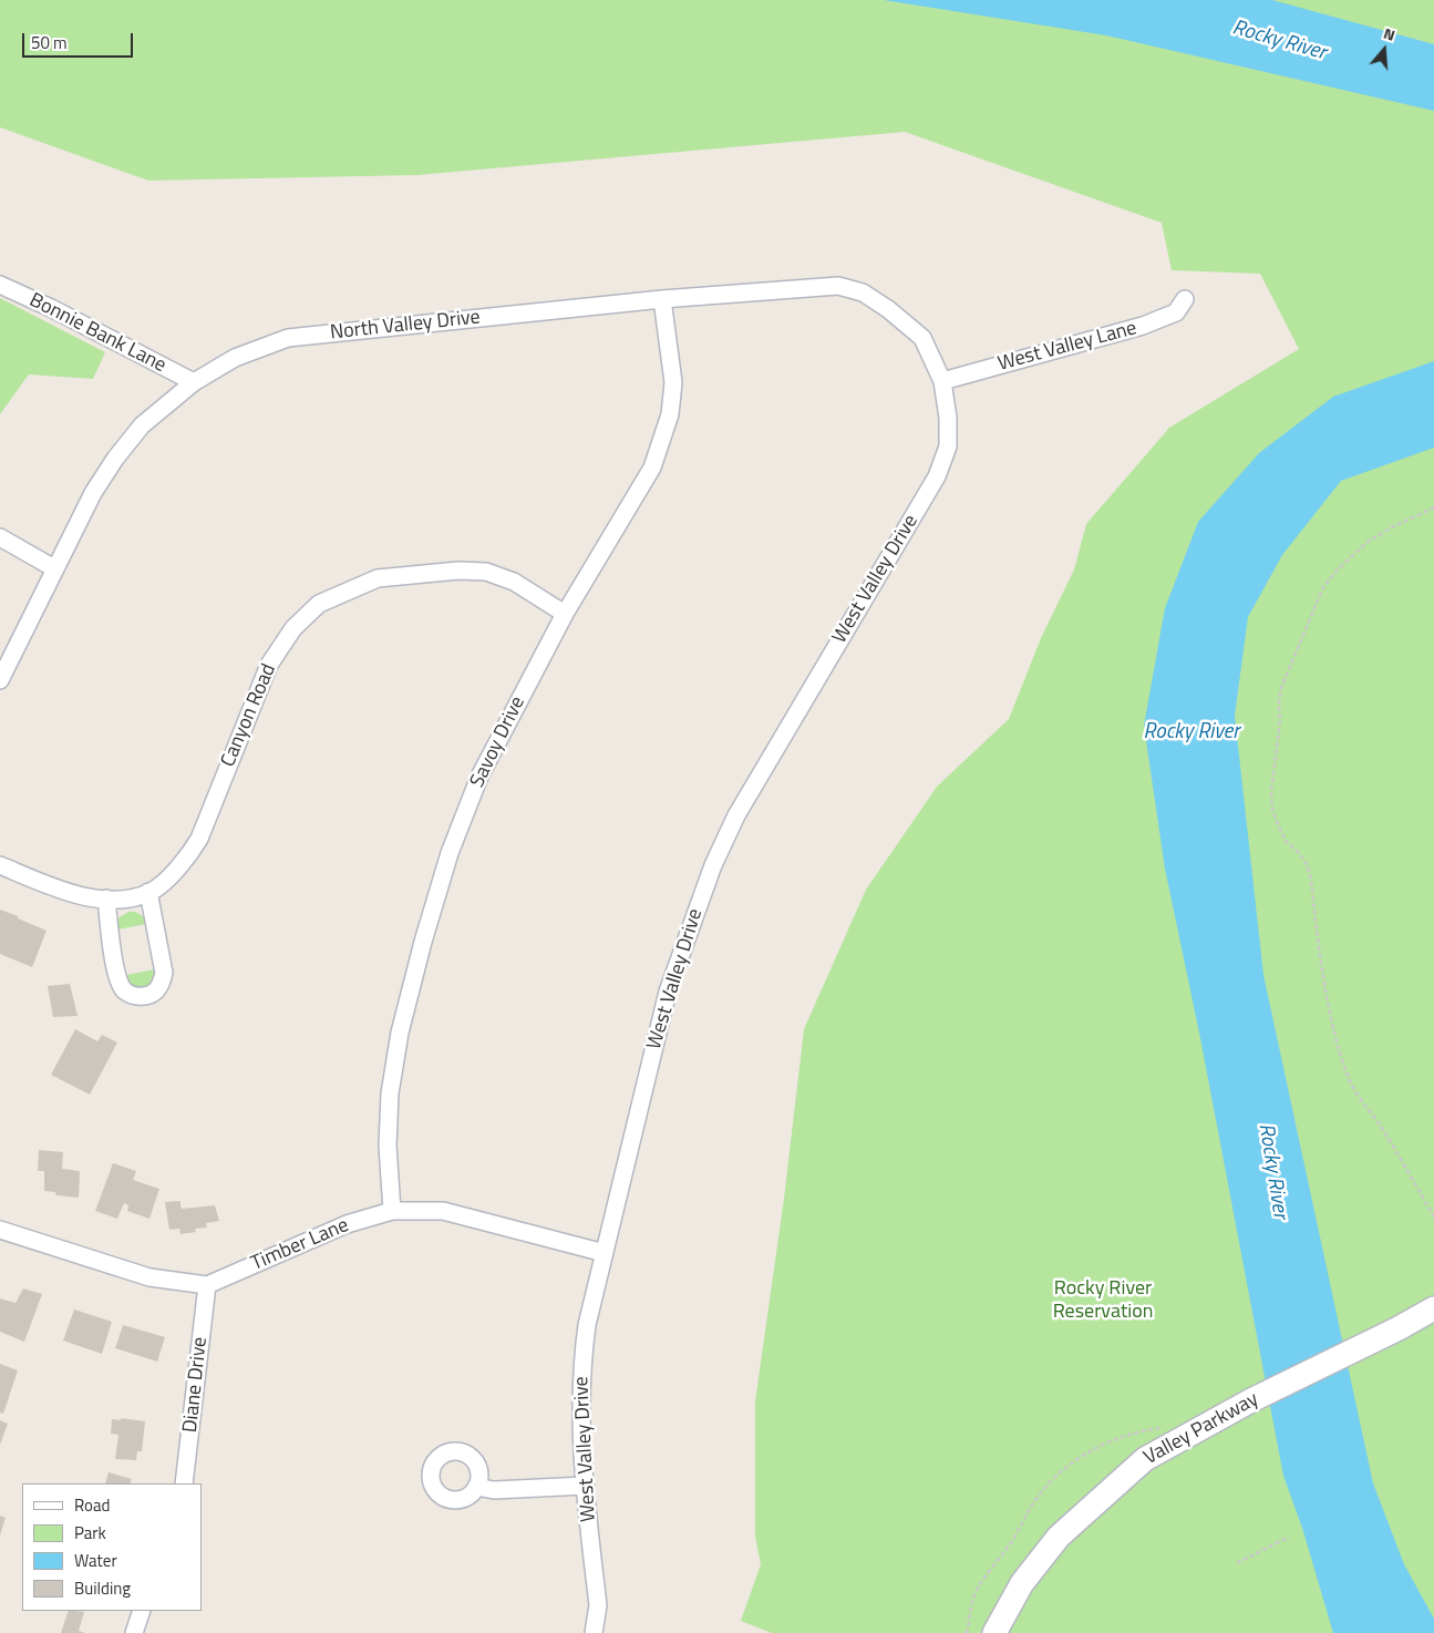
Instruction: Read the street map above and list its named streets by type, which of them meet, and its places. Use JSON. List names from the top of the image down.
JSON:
{
  "streets": {
    "street": [
      "North Valley Drive",
      "Bonnie Bank Lane",
      "West Valley Lane",
      "West Valley Drive",
      "Canyon Road",
      "Savoy Drive",
      "Timber Lane",
      "Diane Drive",
      "Valley Parkway"
    ]
  },
  "crossings": [
    ["North Valley Drive", "Bonnie Bank Lane"],
    ["North Valley Drive", "West Valley Lane"],
    ["North Valley Drive", "West Valley Drive"],
    ["North Valley Drive", "Savoy Drive"],
    ["West Valley Lane", "West Valley Drive"],
    ["West Valley Drive", "Timber Lane"],
    ["Canyon Road", "Savoy Drive"],
    ["Savoy Drive", "Timber Lane"],
    ["Timber Lane", "Diane Drive"]
  ],
  "water": ["Rocky River"],
  "parks": ["Rocky River Reservation"],
  "legend": [
    "Road",
    "Park",
    "Water",
    "Building"
  ],
  "scale_bar": "50 m",
  "north": "top"
}
